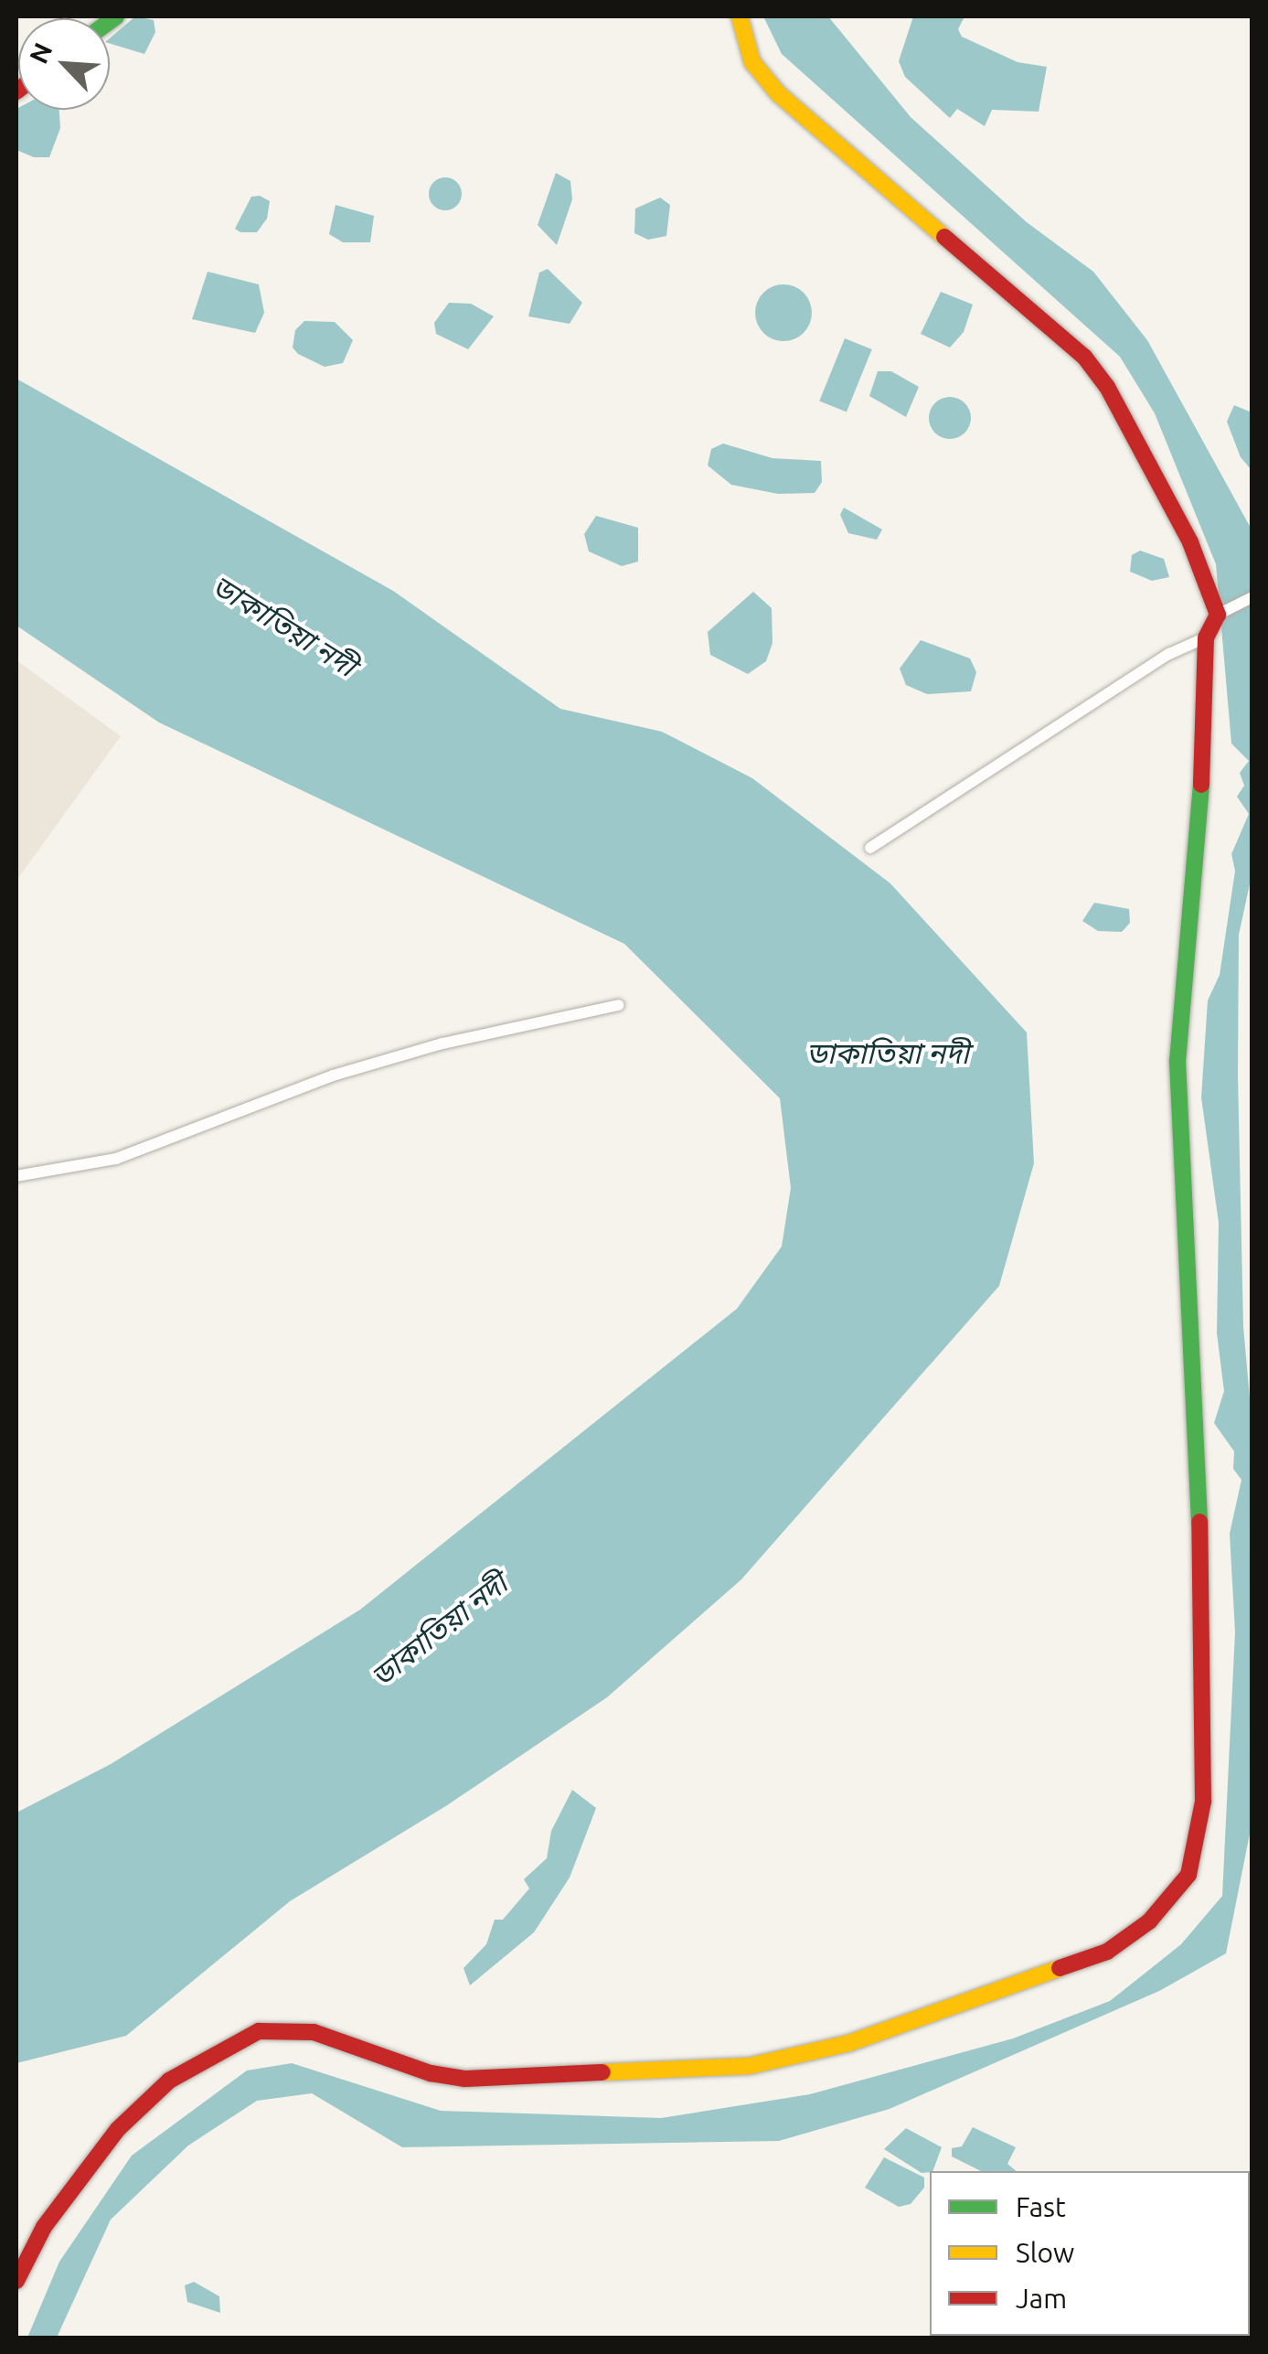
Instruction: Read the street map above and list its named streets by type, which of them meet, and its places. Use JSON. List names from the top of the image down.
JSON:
{
  "water": ["ডাকাতিয়া নদী"],
  "legend": ["Fast", "Slow", "Jam"],
  "north": "top left"
}
